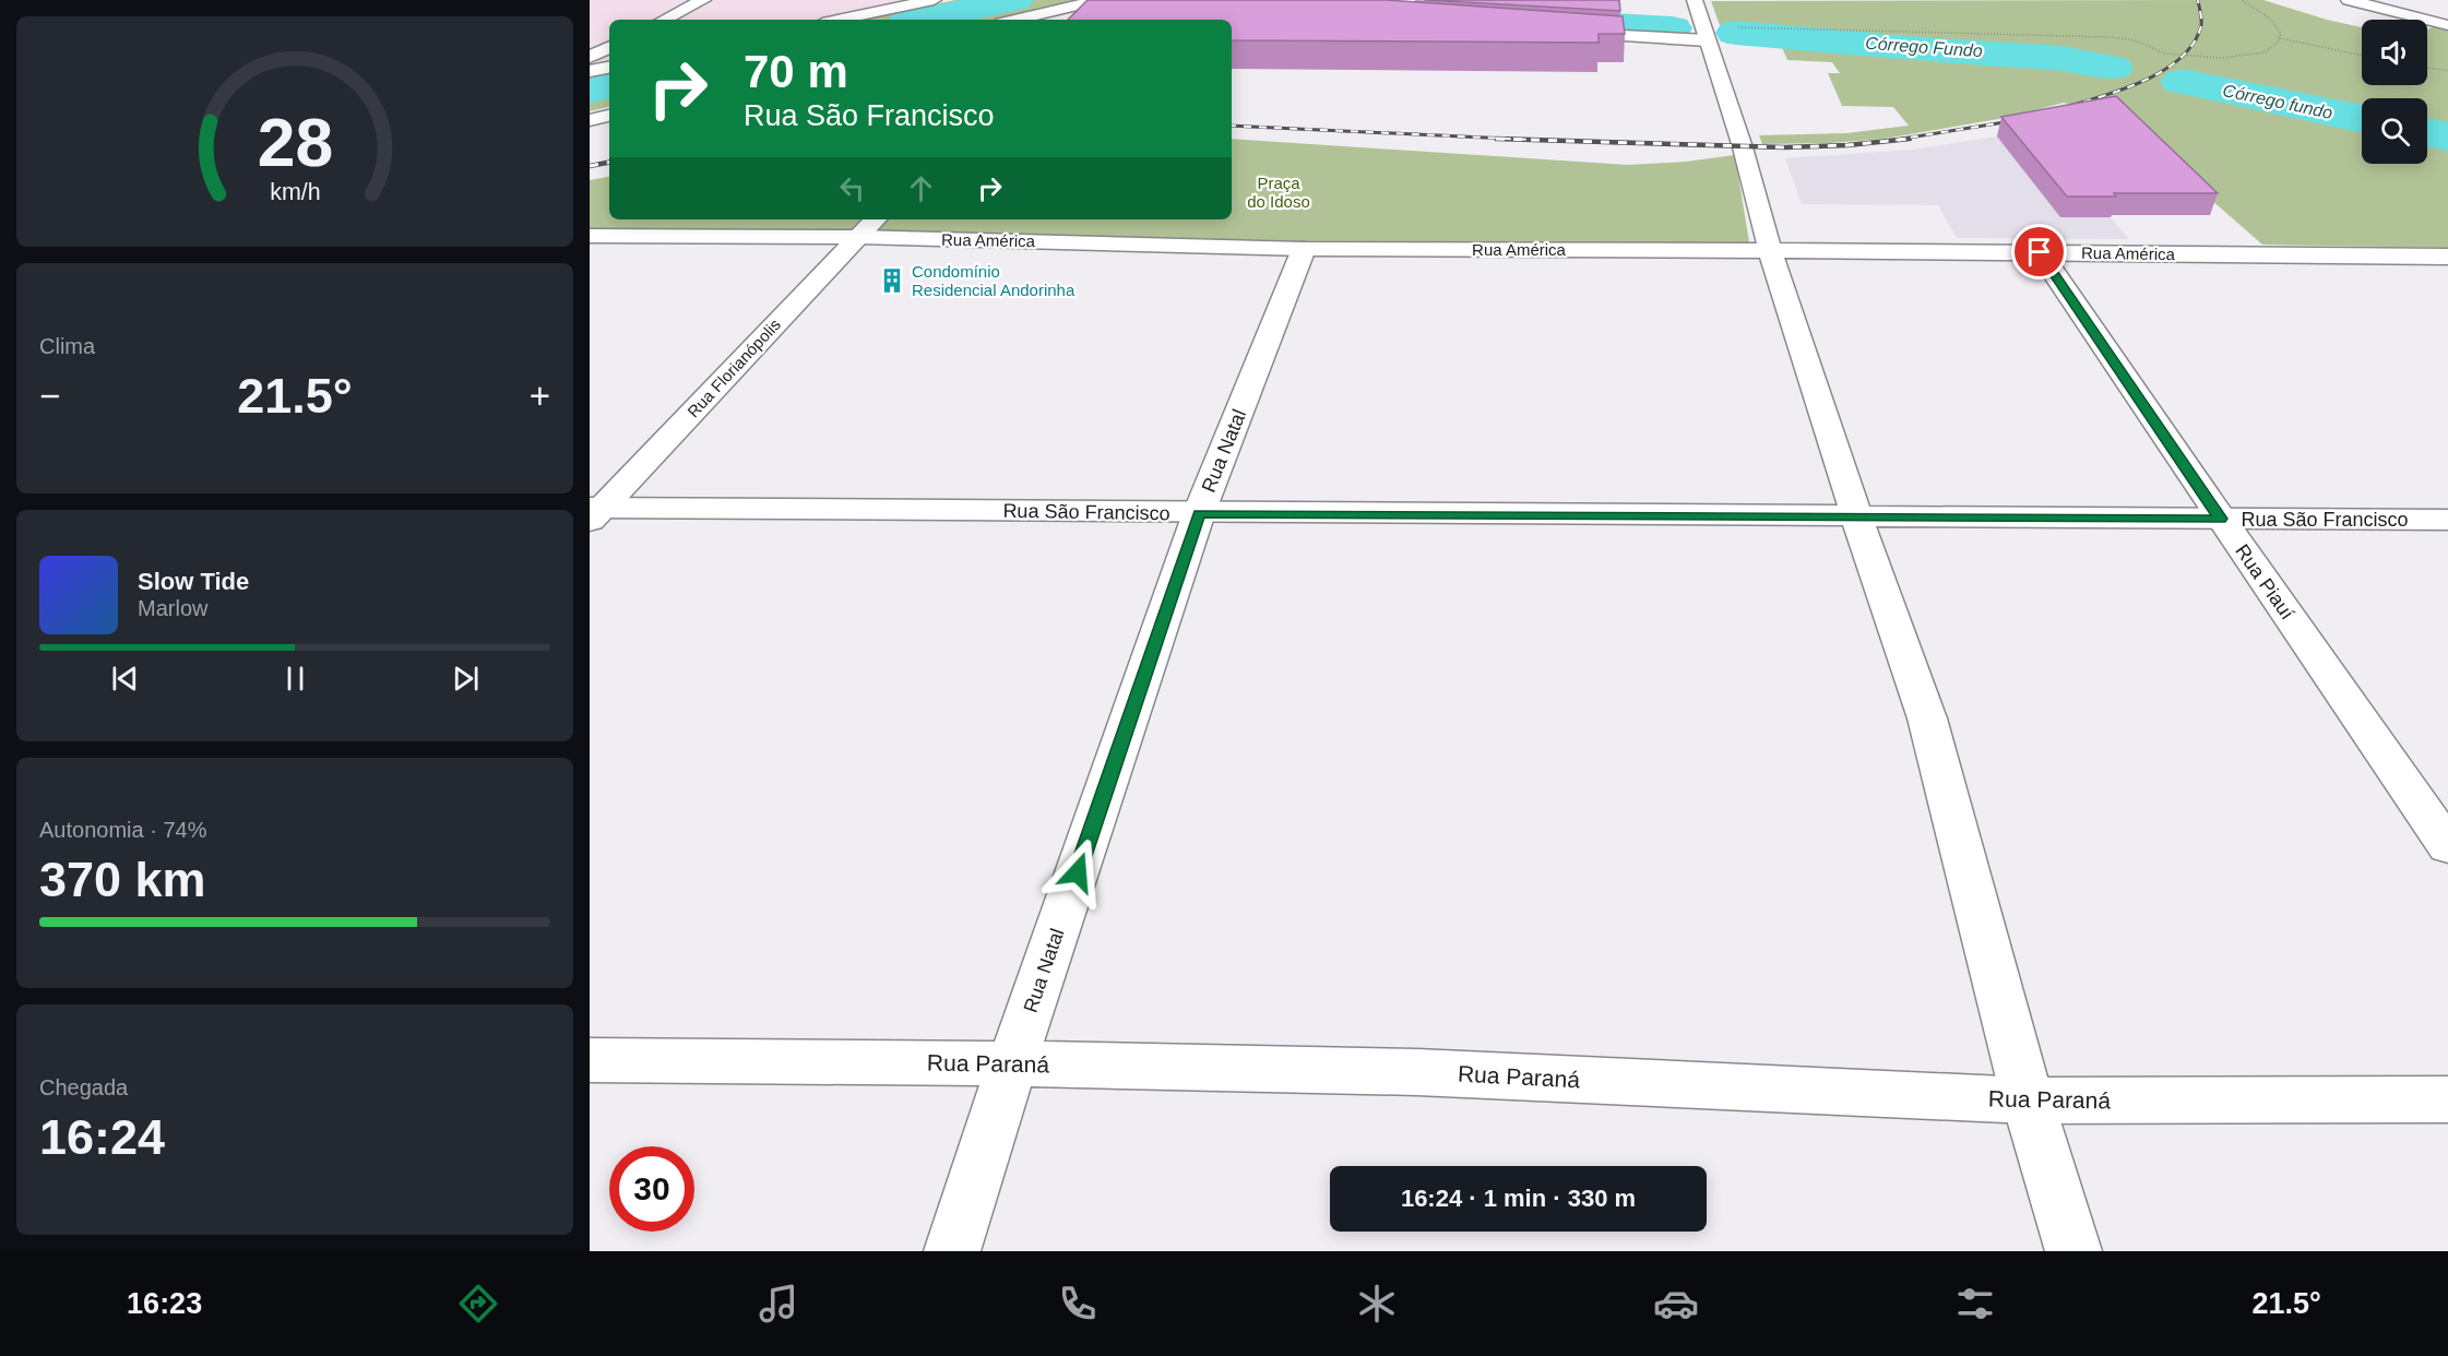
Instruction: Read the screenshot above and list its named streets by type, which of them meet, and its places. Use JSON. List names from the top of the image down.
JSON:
{
  "streets": {
    "main road": [
      "Rua América",
      "Rua Florianópolis",
      "Rua Natal",
      "Rua São Francisco",
      "Rua Piauí",
      "Rua Paraná"
    ]
  },
  "crossings": [
    ["Rua América", "Rua Florianópolis"],
    ["Rua América", "Rua Natal"],
    ["Rua América", "Rua Piauí"],
    ["Rua Florianópolis", "Rua São Francisco"],
    ["Rua Natal", "Rua São Francisco"],
    ["Rua Natal", "Rua Paraná"],
    ["Rua São Francisco", "Rua Piauí"]
  ],
  "water": ["Córrego Fundo", "Córrego fundo"],
  "parks": ["Praça do Idoso"],
  "places": {
    "building": ["Condomínio Residencial Andorinha"]
  },
  "page": {
    "turn": ["70 m", "Rua São Francisco"],
    "tile": [
      "Clima",
      ["Autonomia · 74%", "370 km"],
      ["Chegada", "16:24"]
    ],
    "heat": ["−", "21.5°", "+"],
    "song": ["Slow Tide", "Marlow"],
    "limit": "30",
    "trip": "16:24 · 1 min · 330 m",
    "tabs": ["16:23", "21.5°"],
    "gauge": ["28", "km/h"]
  }
}
